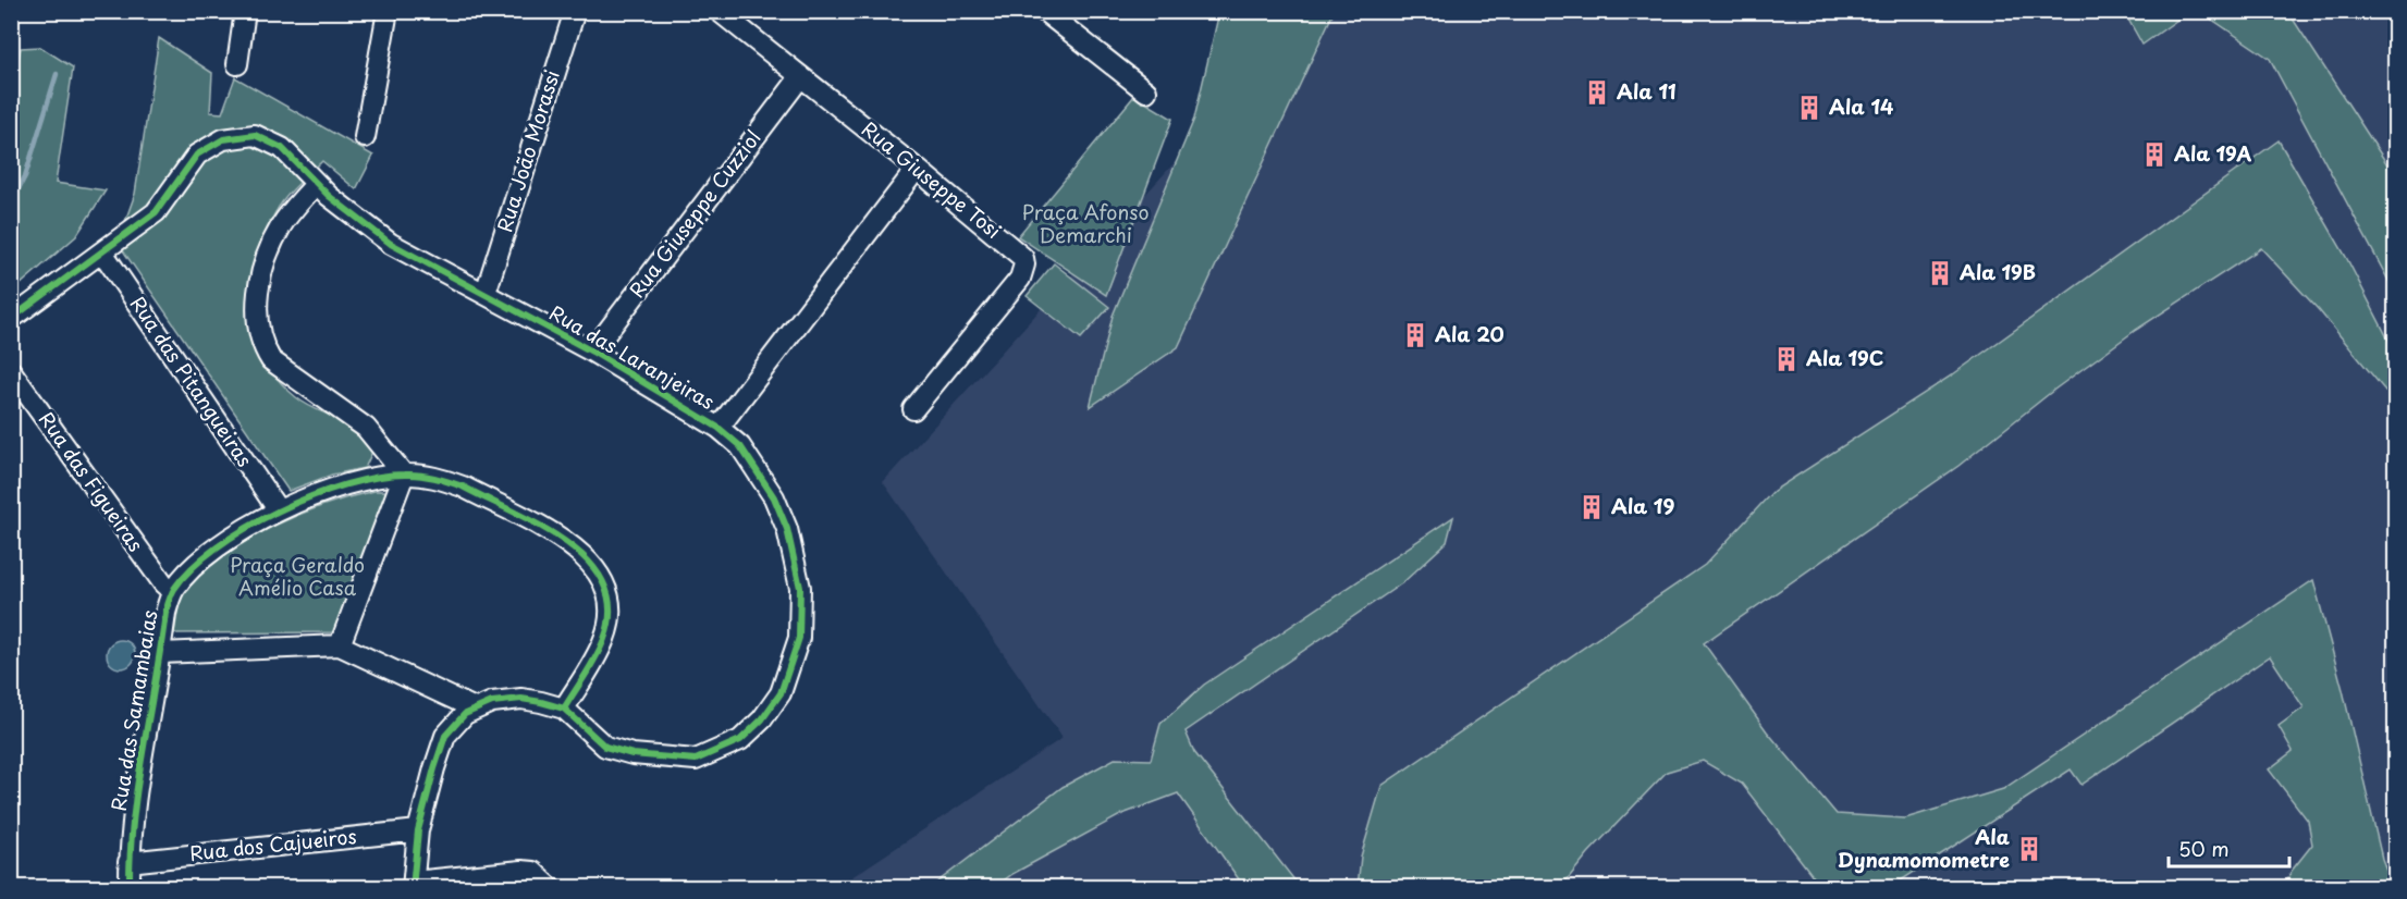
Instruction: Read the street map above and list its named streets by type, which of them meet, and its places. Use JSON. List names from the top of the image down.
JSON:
{
  "streets": {
    "street": [
      "Rua João Morassi",
      "Rua Giuseppe Tosi",
      "Rua Giuseppe Cuzziol",
      "Rua das Laranjeiras",
      "Rua das Pitangueiras",
      "Rua das Figueiras",
      "Rua das Samambaias",
      "Rua dos Cajueiros"
    ]
  },
  "crossings": [
    ["Rua João Morassi", "Rua das Laranjeiras"],
    ["Rua Giuseppe Tosi", "Rua Giuseppe Cuzziol"],
    ["Rua Giuseppe Cuzziol", "Rua das Laranjeiras"],
    ["Rua das Laranjeiras", "Rua das Pitangueiras"],
    ["Rua das Laranjeiras", "Rua das Samambaias"],
    ["Rua das Laranjeiras", "Rua dos Cajueiros"],
    ["Rua das Pitangueiras", "Rua das Samambaias"],
    ["Rua das Figueiras", "Rua das Samambaias"],
    ["Rua das Samambaias", "Rua dos Cajueiros"]
  ],
  "parks": ["Praça Afonso Demarchi", "Praça Geraldo Amélio Casa"],
  "places": {
    "building": [
      "Ala 11",
      "Ala 14",
      "Ala 19A",
      "Ala 19B",
      "Ala 20",
      "Ala 19C",
      "Ala 19",
      "Ala Dynamomometre"
    ]
  },
  "scale_bar": "50 m"
}
